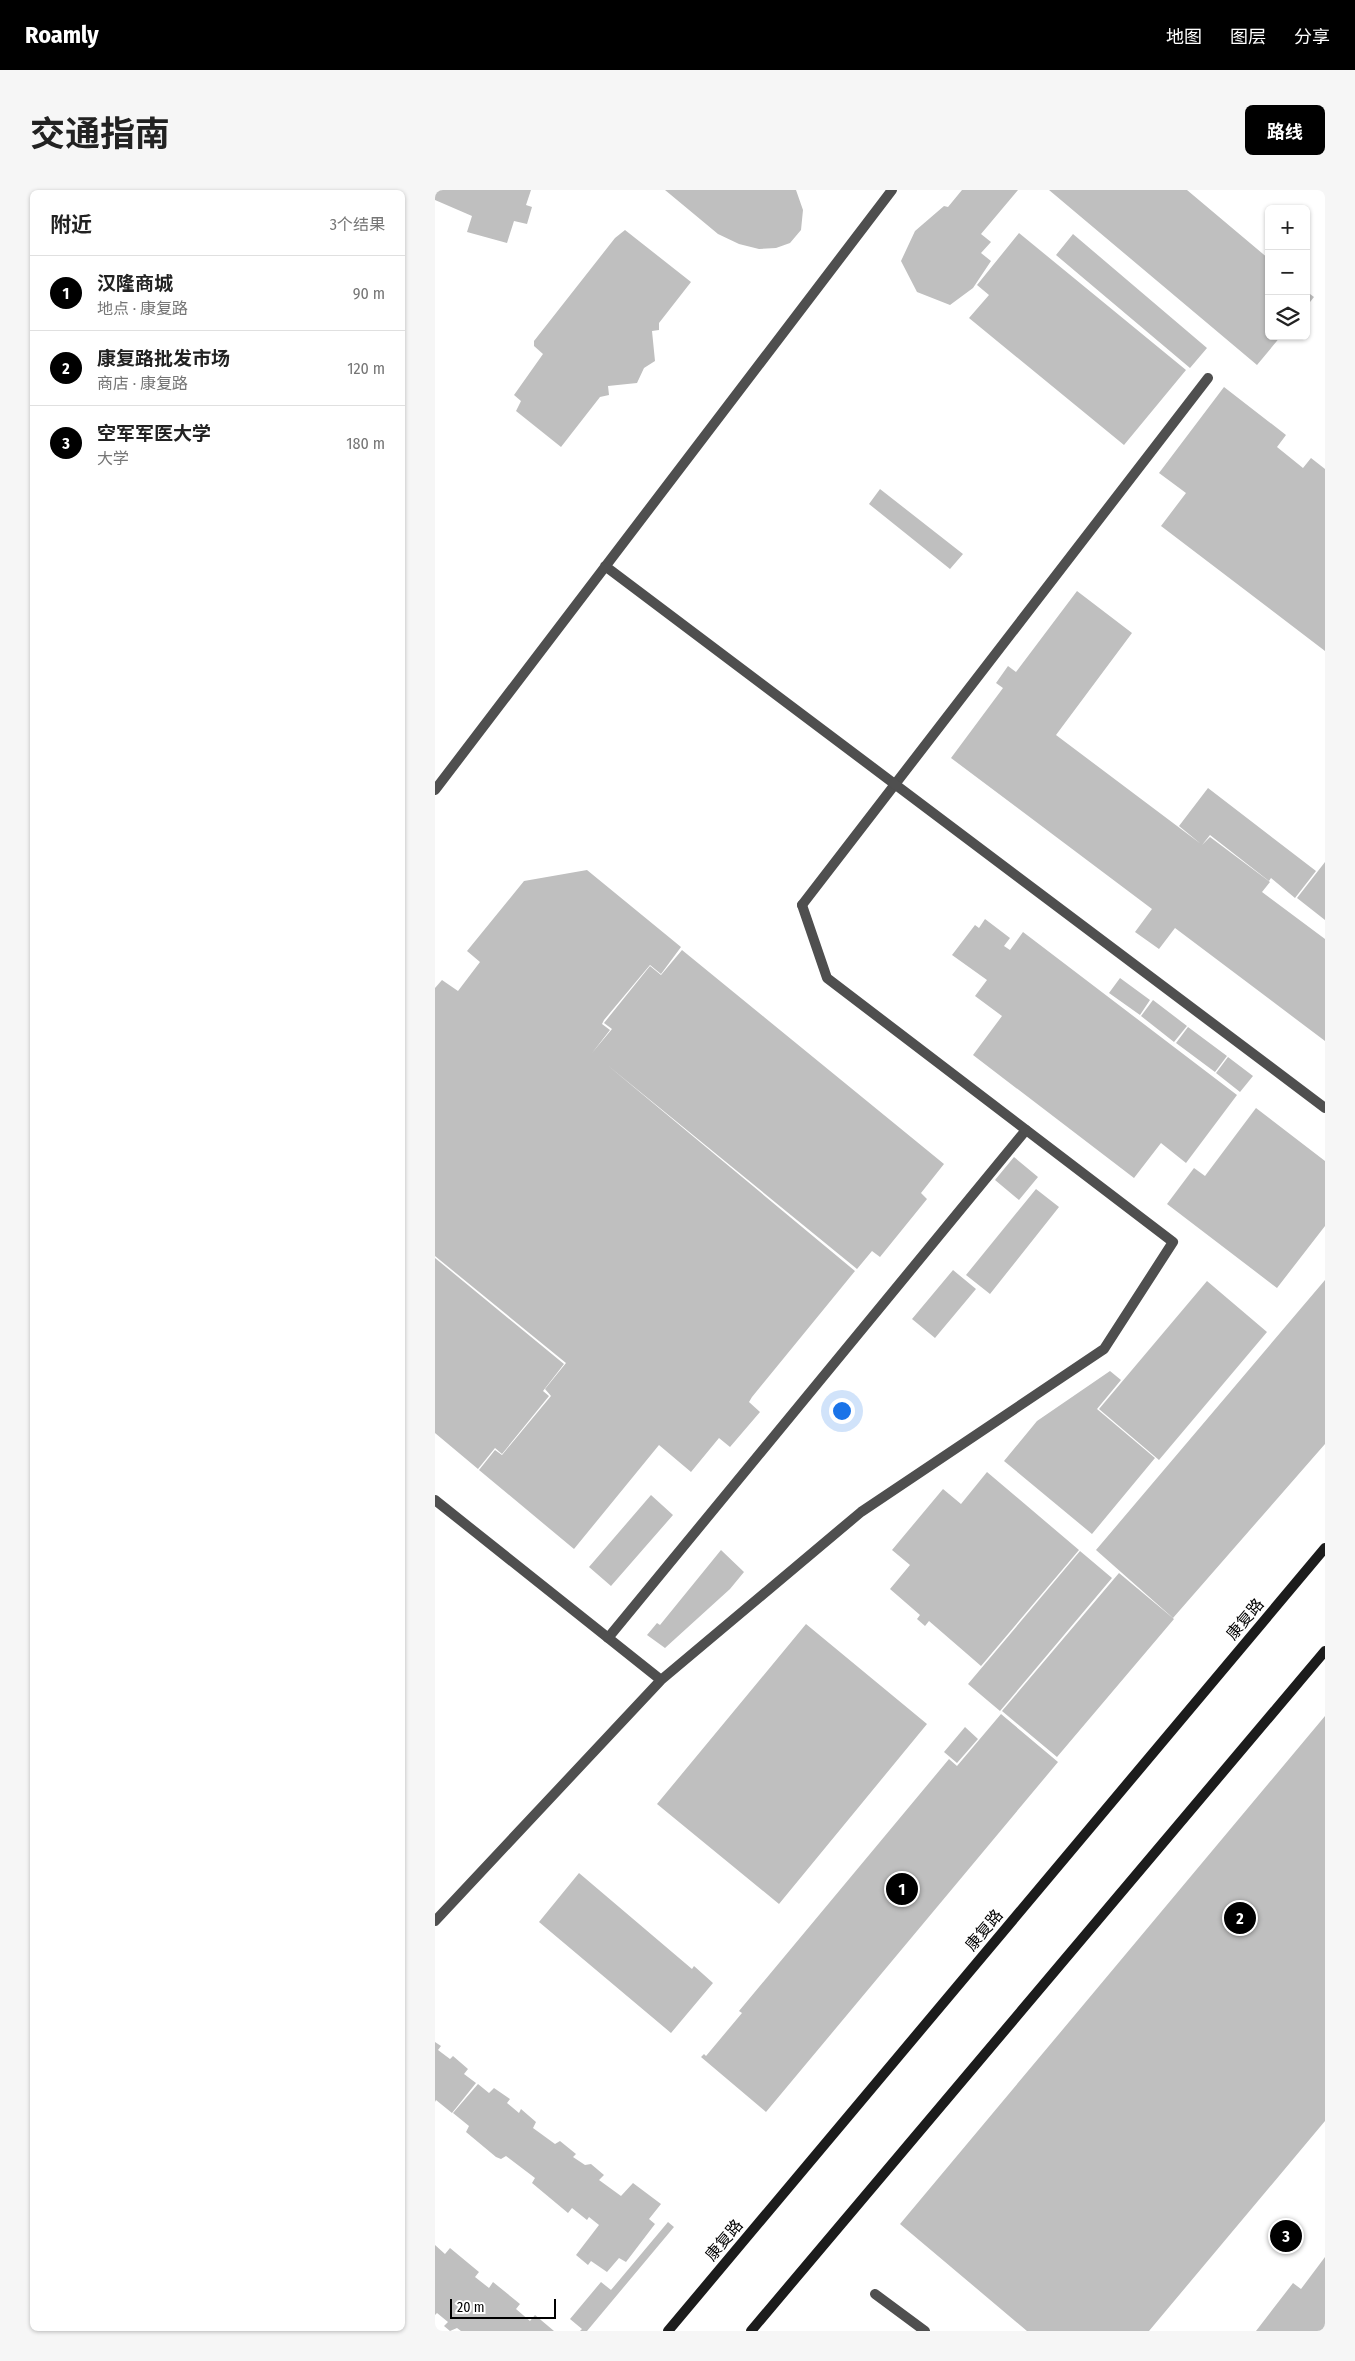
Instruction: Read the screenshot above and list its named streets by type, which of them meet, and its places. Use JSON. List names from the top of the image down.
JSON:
{
  "streets": {
    "main road": ["康复路"]
  },
  "scale_bar": "20 m",
  "page": {
    "header": "Roamly",
    "nav": ["地图", "图层", "分享"],
    "title": "交通指南",
    "buttons": "路线",
    "heading": ["附近", "3个结果"],
    "map_buttons": ["+", "−"],
    "list": [
      {
        "mark": "1",
        "name": "汉隆商城",
        "note": "地点 · 康复路",
        "value": "90 m"
      },
      {
        "mark": "2",
        "name": "康复路批发市场",
        "note": "商店 · 康复路",
        "value": "120 m"
      },
      {
        "mark": "3",
        "name": "空军军医大学",
        "note": "大学",
        "value": "180 m"
      }
    ],
    "pins": ["1", "2", "3"],
    "scale": "20 m"
  }
}
